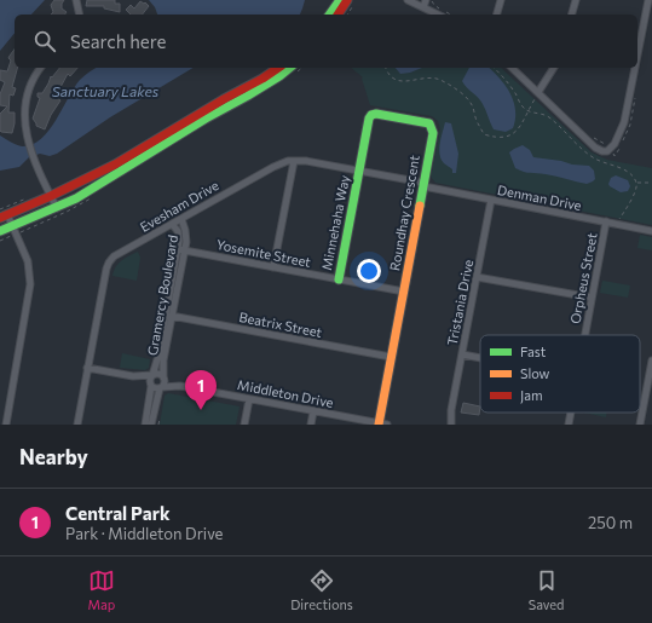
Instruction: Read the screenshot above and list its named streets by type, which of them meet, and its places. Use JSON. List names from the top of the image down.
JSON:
{
  "streets": {
    "street": [
      "Denman Drive",
      "Evesham Drive",
      "Roundhay Crescent",
      "Minnehaha Way",
      "Yosemite Street",
      "Orpheus Street",
      "Gramercy Boulevard",
      "Tristania Drive",
      "Beatrix Street",
      "Middleton Drive"
    ]
  },
  "crossings": [
    ["Denman Drive", "Roundhay Crescent"],
    ["Denman Drive", "Orpheus Street"],
    ["Denman Drive", "Tristania Drive"],
    ["Evesham Drive", "Gramercy Boulevard"],
    ["Roundhay Crescent", "Minnehaha Way"],
    ["Roundhay Crescent", "Yosemite Street"],
    ["Roundhay Crescent", "Beatrix Street"],
    ["Roundhay Crescent", "Middleton Drive"],
    ["Minnehaha Way", "Yosemite Street"],
    ["Yosemite Street", "Gramercy Boulevard"],
    ["Gramercy Boulevard", "Beatrix Street"],
    ["Gramercy Boulevard", "Middleton Drive"]
  ],
  "water": ["Sanctuary Lakes"],
  "legend": ["Fast", "Slow", "Jam"],
  "page": {
    "search": "Search here",
    "pins": "1",
    "heading": "Nearby",
    "list": [
      {
        "mark": "1",
        "name": "Central Park",
        "note": "Park · Middleton Drive",
        "value": "250 m"
      }
    ],
    "nav": ["Map", "Directions", "Saved"]
  }
}
